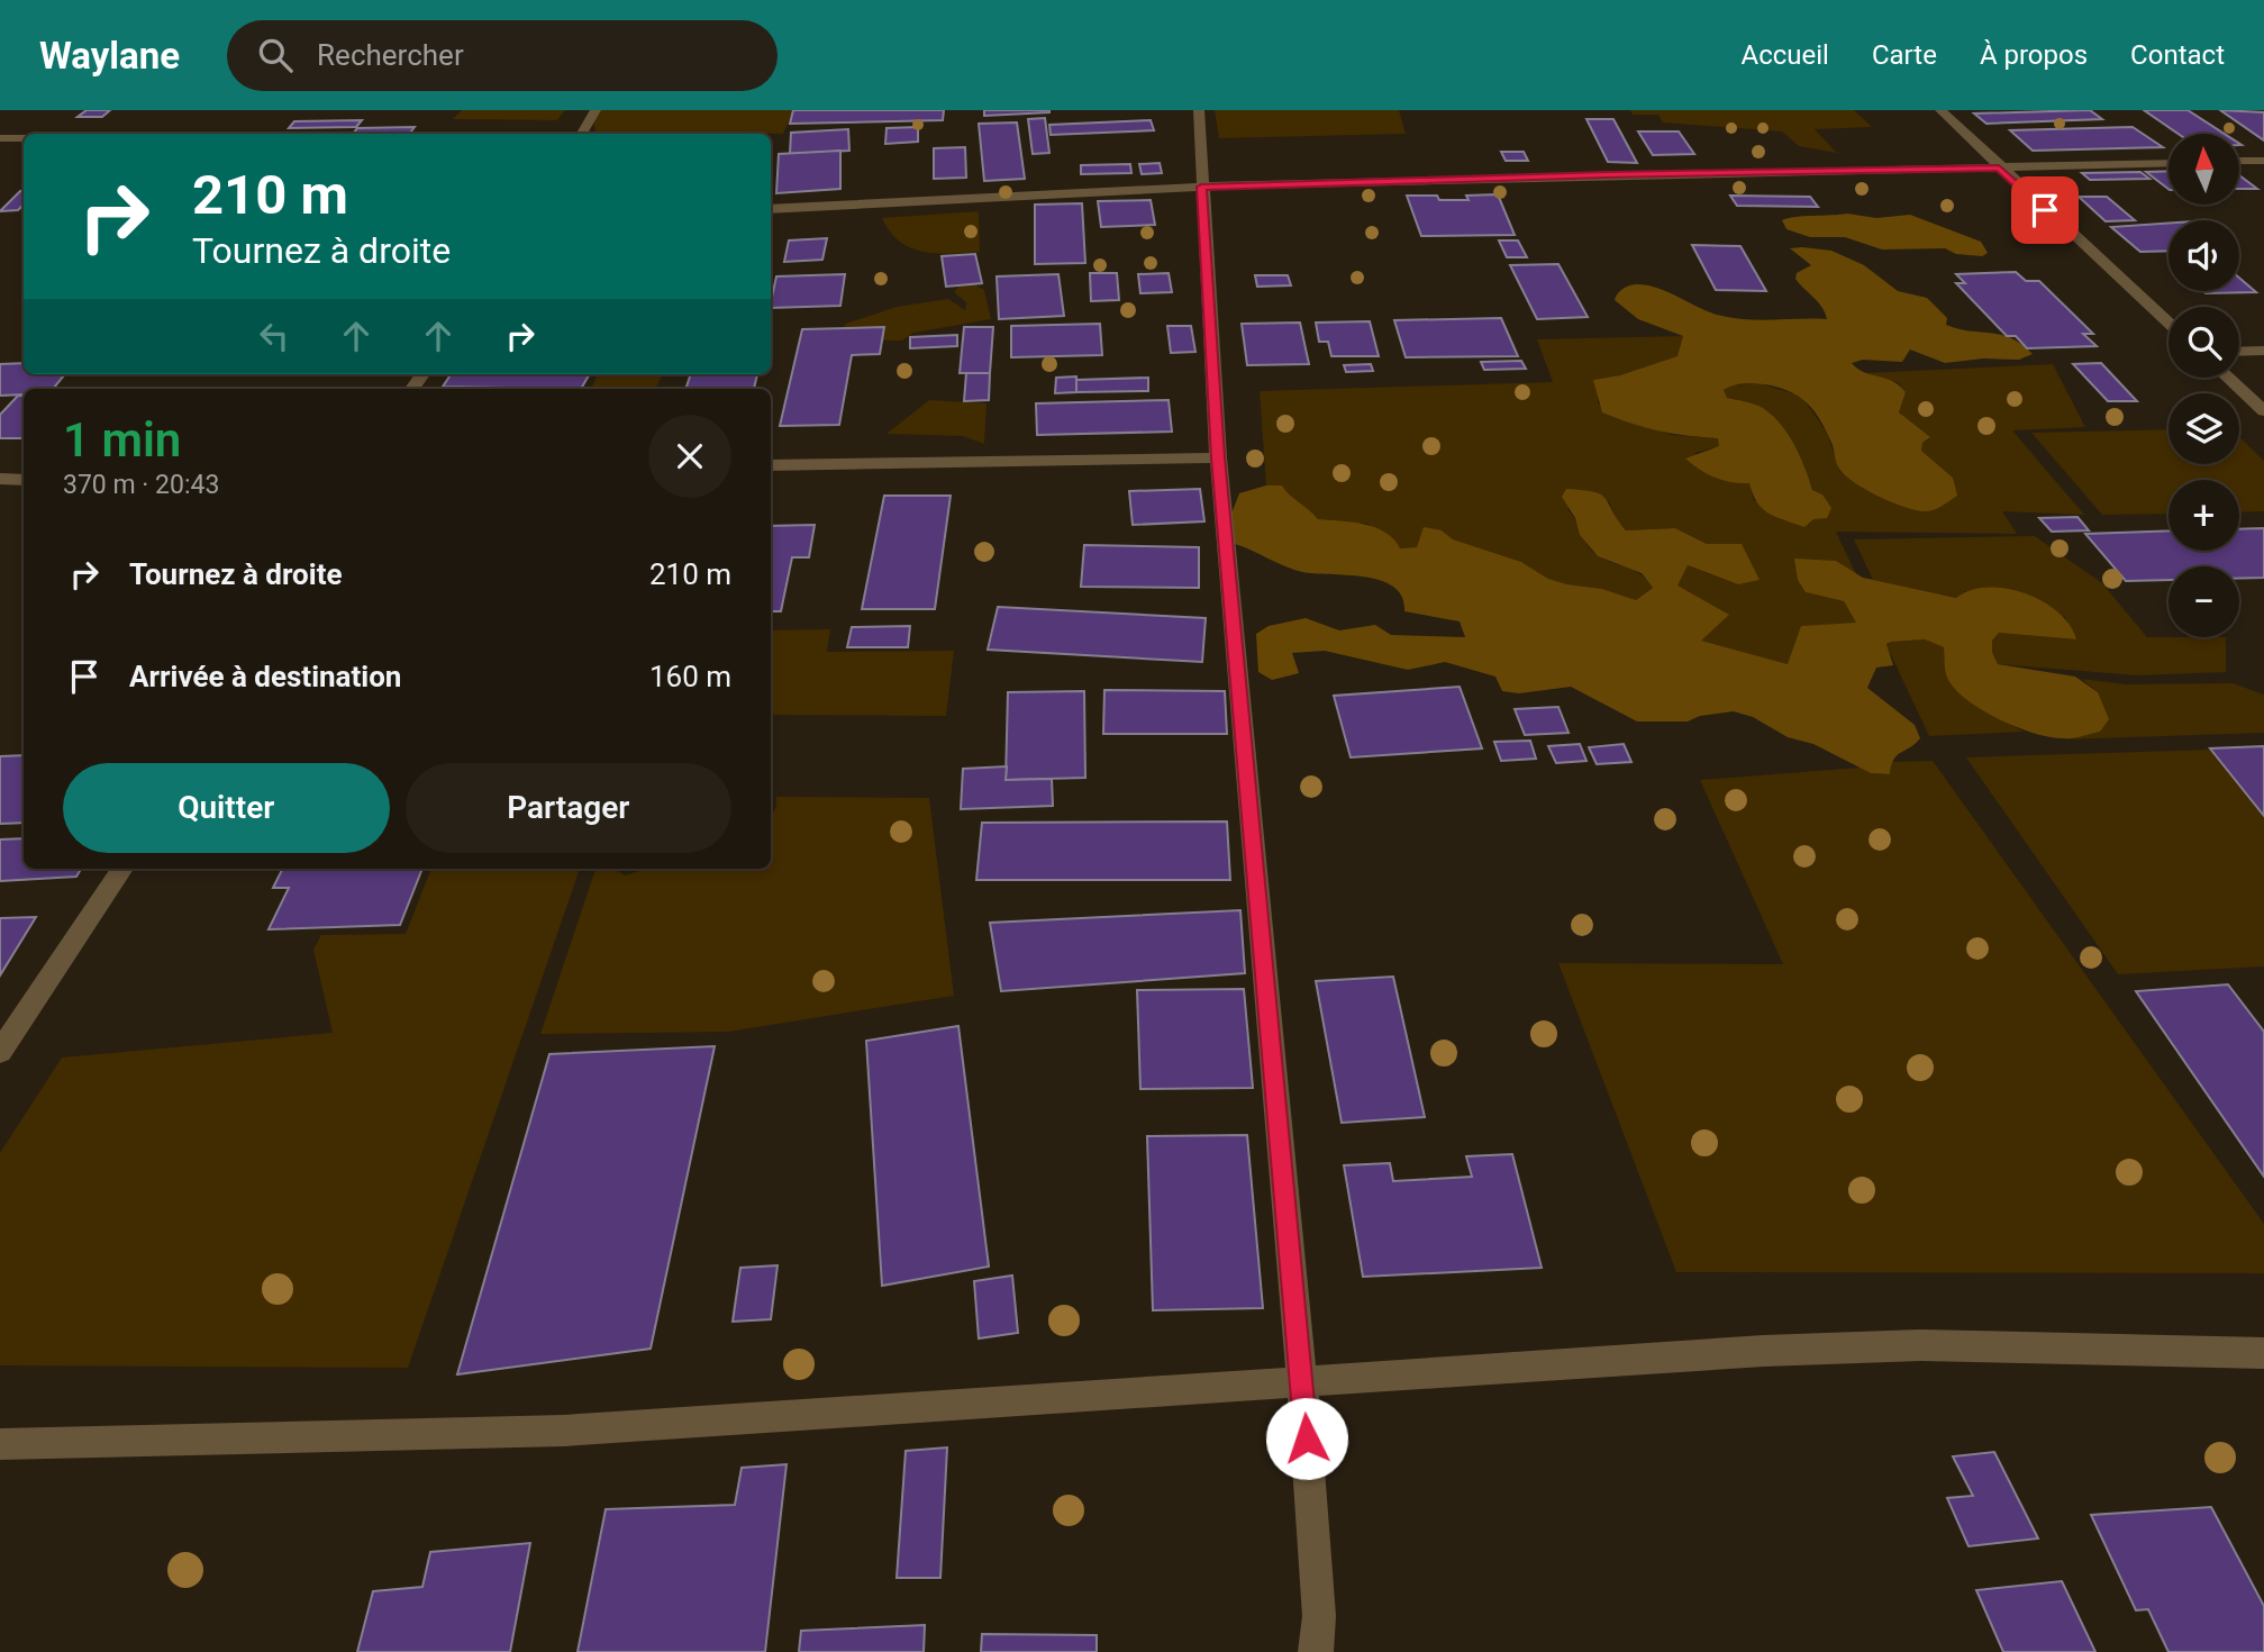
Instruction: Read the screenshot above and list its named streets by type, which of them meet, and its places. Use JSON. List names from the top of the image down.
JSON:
{
  "north": "top",
  "page": {
    "header": "Waylane",
    "search": "Rechercher",
    "nav": [
      "Accueil",
      "Carte",
      "À propos",
      "Contact"
    ],
    "map_buttons": ["+", "−"],
    "turn": ["210 m", "Tournez à droite"],
    "heading": ["1 min", "370 m · 20:43"],
    "list": [
      {
        "name": "Tournez à droite",
        "value": "210 m"
      },
      {
        "name": "Arrivée à destination",
        "value": "160 m"
      }
    ],
    "buttons": ["Quitter", "Partager"]
  }
}
